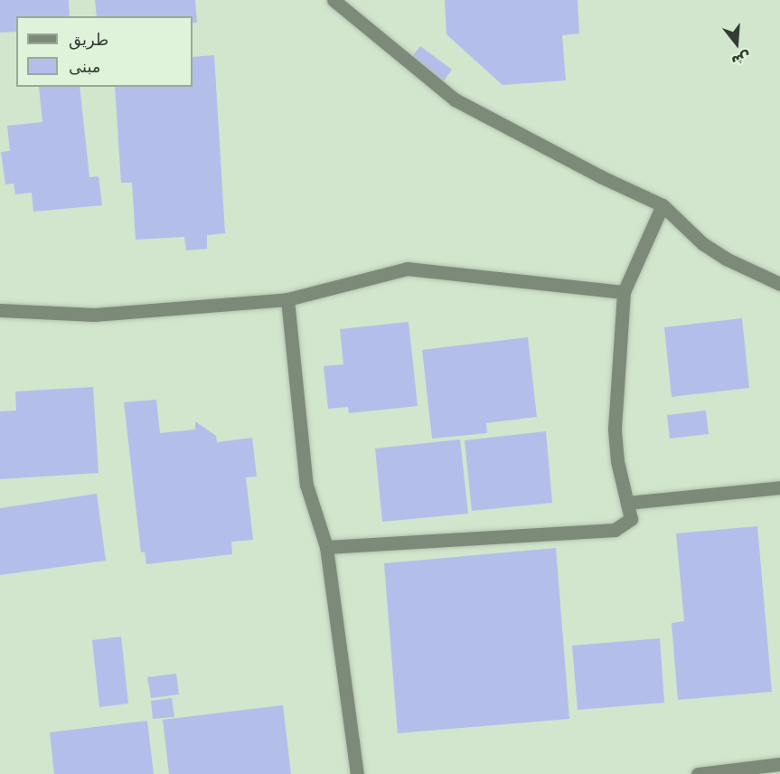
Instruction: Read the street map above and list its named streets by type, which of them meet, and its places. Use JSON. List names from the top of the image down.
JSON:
{
  "legend": ["طريق", "مبنى"],
  "north": "bottom"
}
